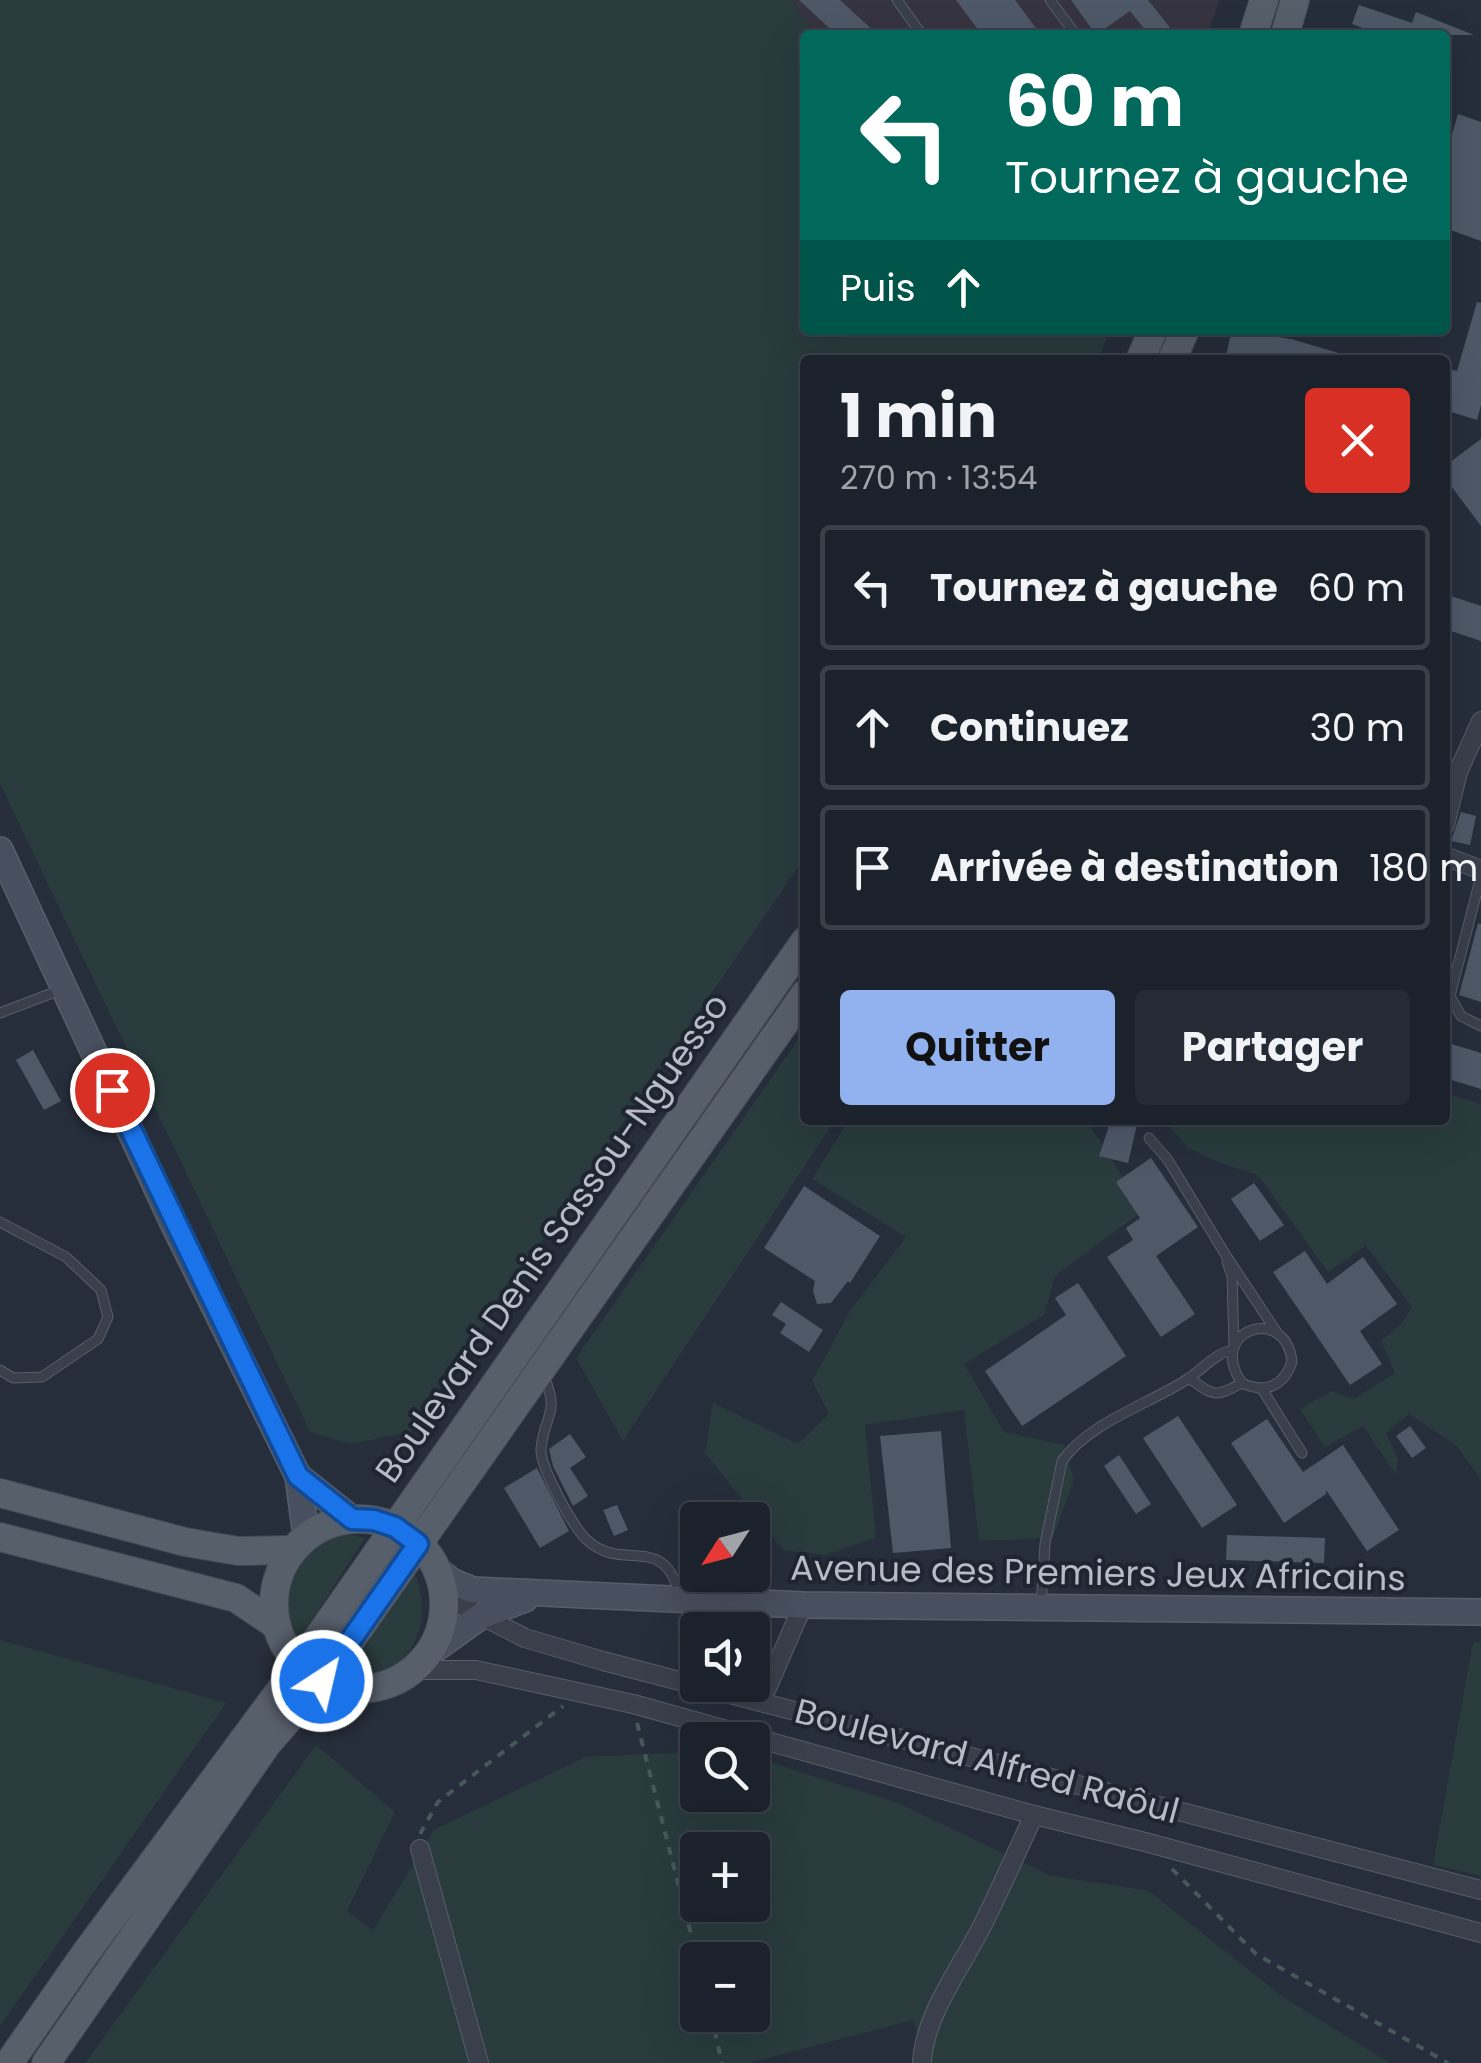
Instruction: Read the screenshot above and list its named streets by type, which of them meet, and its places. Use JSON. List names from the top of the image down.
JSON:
{
  "streets": {
    "main road": ["Boulevard Denis Sassou-Nguesso"],
    "street": ["Avenue des Premiers Jeux Africains", "Boulevard Alfred Raôul"]
  },
  "crossings": [
    ["Avenue des Premiers Jeux Africains", "Boulevard Alfred Raôul"]
  ],
  "north": "bottom left",
  "page": {
    "turn": ["60 m", "Tournez à gauche"],
    "then": "Puis",
    "heading": ["1 min", "270 m · 13:54"],
    "list": [
      {
        "name": "Tournez à gauche",
        "value": "60 m"
      },
      {
        "name": "Continuez",
        "value": "30 m"
      },
      {
        "name": "Arrivée à destination",
        "value": "180 m"
      }
    ],
    "buttons": ["Quitter", "Partager"],
    "map_buttons": ["+", "−"]
  }
}
